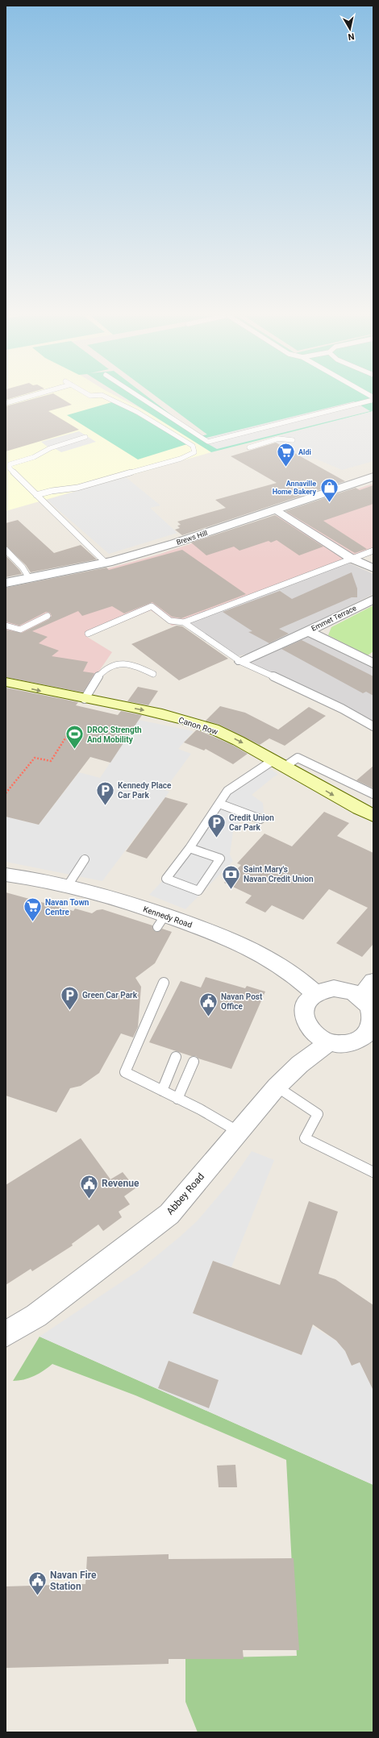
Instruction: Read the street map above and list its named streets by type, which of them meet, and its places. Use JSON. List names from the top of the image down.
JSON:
{
  "streets": {
    "main road": ["Canon Row"],
    "street": [
      "Brews Hill",
      "Emmet Terrace",
      "Kennedy Road",
      "Abbey Road"
    ]
  },
  "crossings": [
    ["Kennedy Road", "Abbey Road"]
  ],
  "one_way": ["Canon Row"],
  "places": {
    "supermarket": ["Aldi", "Navan Town Centre"],
    "shop": ["Annaville Home Bakery"],
    "sports": ["DROC Strength And Mobility"],
    "parking": ["Kennedy Place Car Park", "Credit Union Car Park", "Green Car Park"],
    "bank": ["Saint Mary's Navan Credit Union"],
    "public building": ["Navan Post Office", "Revenue", "Navan Fire Station"]
  },
  "north": "bottom"
}
